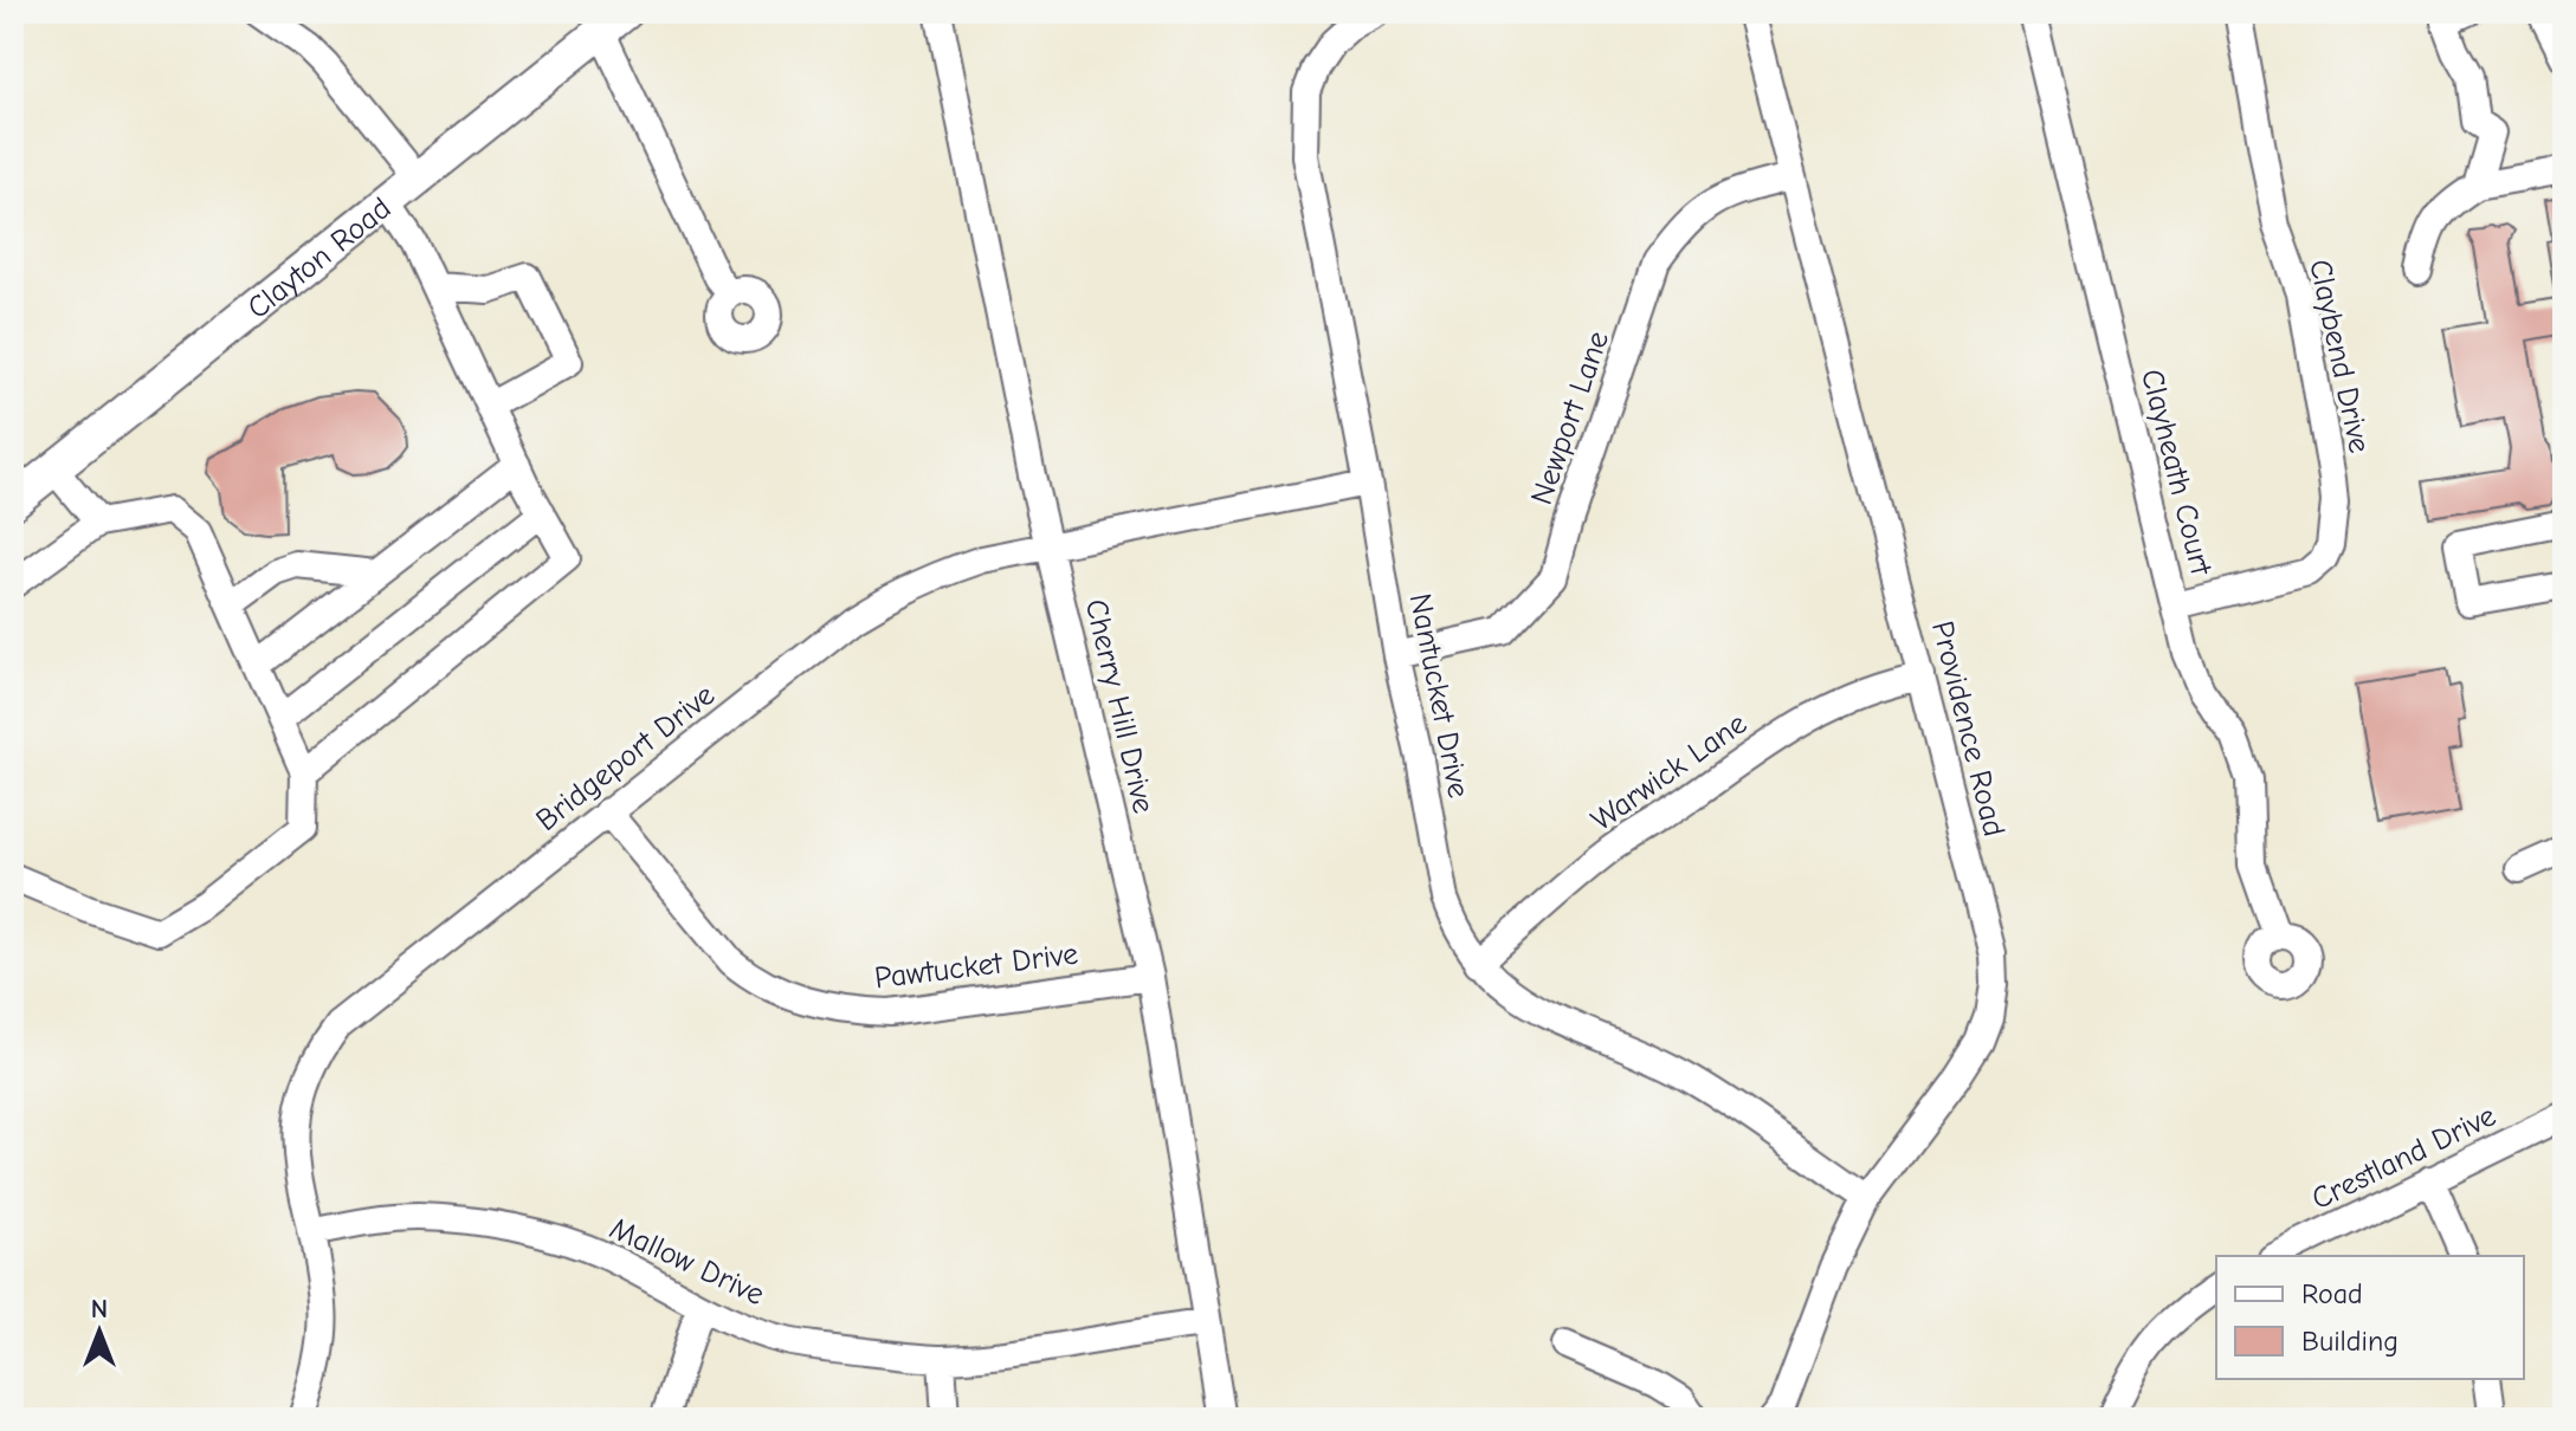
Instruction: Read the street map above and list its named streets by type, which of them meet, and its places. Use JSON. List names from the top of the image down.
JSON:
{
  "streets": {
    "main road": ["Clayton Road"],
    "street": [
      "Claybend Drive",
      "Newport Lane",
      "Clayheath Court",
      "Nantucket Drive",
      "Cherry Hill Drive",
      "Providence Road",
      "Bridgeport Drive",
      "Warwick Lane",
      "Pawtucket Drive",
      "Crestland Drive",
      "Mallow Drive"
    ]
  },
  "crossings": [
    ["Claybend Drive", "Clayheath Court"],
    ["Newport Lane", "Nantucket Drive"],
    ["Newport Lane", "Providence Road"],
    ["Nantucket Drive", "Providence Road"],
    ["Nantucket Drive", "Bridgeport Drive"],
    ["Nantucket Drive", "Warwick Lane"],
    ["Cherry Hill Drive", "Bridgeport Drive"],
    ["Cherry Hill Drive", "Pawtucket Drive"],
    ["Cherry Hill Drive", "Mallow Drive"],
    ["Providence Road", "Warwick Lane"],
    ["Bridgeport Drive", "Pawtucket Drive"],
    ["Bridgeport Drive", "Mallow Drive"]
  ],
  "legend": ["Road", "Building"],
  "north": "top"
}
